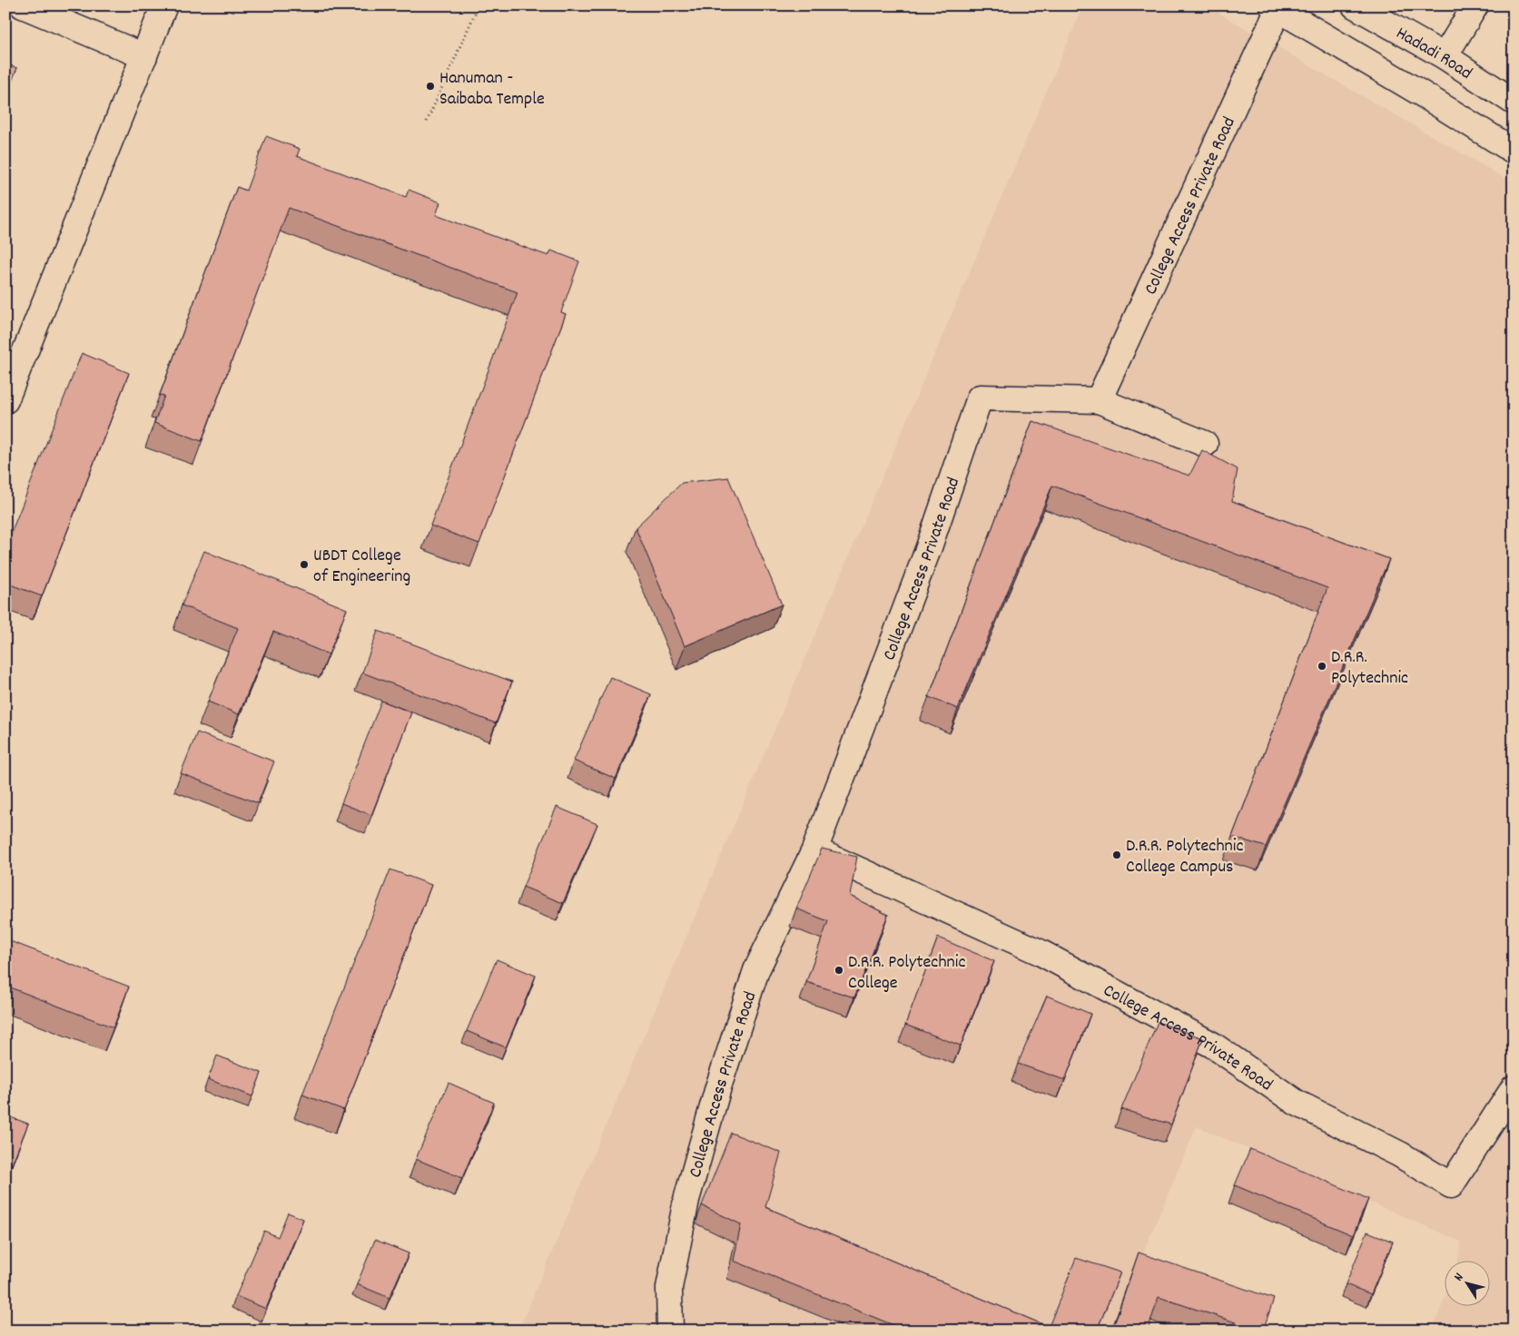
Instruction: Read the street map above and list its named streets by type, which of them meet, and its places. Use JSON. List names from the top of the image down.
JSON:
{
  "streets": {
    "street": ["Hadadi Road", "College Access Private Road"]
  },
  "places": [
    "Hanuman - Saibaba Temple",
    "UBDT College of Engineering",
    "D.R.R. Polytechnic",
    "D.R.R. Polytechnic College Campus",
    "D.R.R. Polytechnic College"
  ],
  "north": "top left"
}
